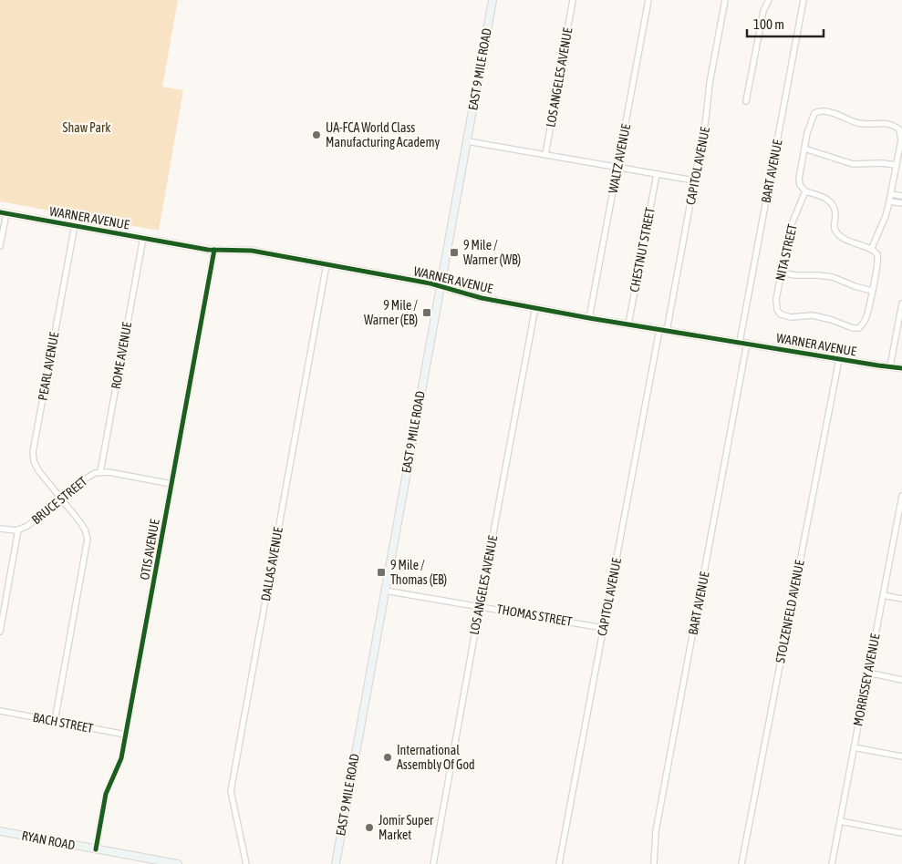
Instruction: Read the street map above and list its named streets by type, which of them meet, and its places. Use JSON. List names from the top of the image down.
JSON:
{
  "streets": {
    "main road": ["EAST 9 MILE ROAD", "RYAN ROAD"],
    "street": [
      "LOS ANGELES AVENUE",
      "WALTZ AVENUE",
      "CAPITOL AVENUE",
      "BART AVENUE",
      "WARNER AVENUE",
      "CHESTNUT STREET",
      "NITA STREET",
      "ROME AVENUE",
      "PEARL AVENUE",
      "BRUCE STREET",
      "OTIS AVENUE",
      "DALLAS AVENUE",
      "STOLZENFELD AVENUE",
      "THOMAS STREET",
      "MORRISSEY AVENUE",
      "BACH STREET"
    ]
  },
  "crossings": [
    ["EAST 9 MILE ROAD", "WARNER AVENUE"],
    ["EAST 9 MILE ROAD", "THOMAS STREET"],
    ["LOS ANGELES AVENUE", "WARNER AVENUE"],
    ["LOS ANGELES AVENUE", "THOMAS STREET"],
    ["WALTZ AVENUE", "WARNER AVENUE"],
    ["CAPITOL AVENUE", "WARNER AVENUE"],
    ["CAPITOL AVENUE", "THOMAS STREET"],
    ["BART AVENUE", "WARNER AVENUE"],
    ["WARNER AVENUE", "CHESTNUT STREET"],
    ["WARNER AVENUE", "ROME AVENUE"],
    ["WARNER AVENUE", "PEARL AVENUE"],
    ["WARNER AVENUE", "OTIS AVENUE"],
    ["WARNER AVENUE", "DALLAS AVENUE"],
    ["WARNER AVENUE", "STOLZENFELD AVENUE"],
    ["ROME AVENUE", "BRUCE STREET"],
    ["PEARL AVENUE", "BRUCE STREET"],
    ["BRUCE STREET", "OTIS AVENUE"],
    ["OTIS AVENUE", "BACH STREET"],
    ["OTIS AVENUE", "RYAN ROAD"]
  ],
  "parks": ["Shaw Park"],
  "places": {
    "other": ["UA-FCA World Class Manufacturing Academy", "International Assembly Of God", "Jomir Super Market"],
    "transit": ["9 Mile / Warner (WB)", "9 Mile / Warner (EB)", "9 Mile / Thomas (EB)"]
  },
  "scale_bar": "100 m"
}
